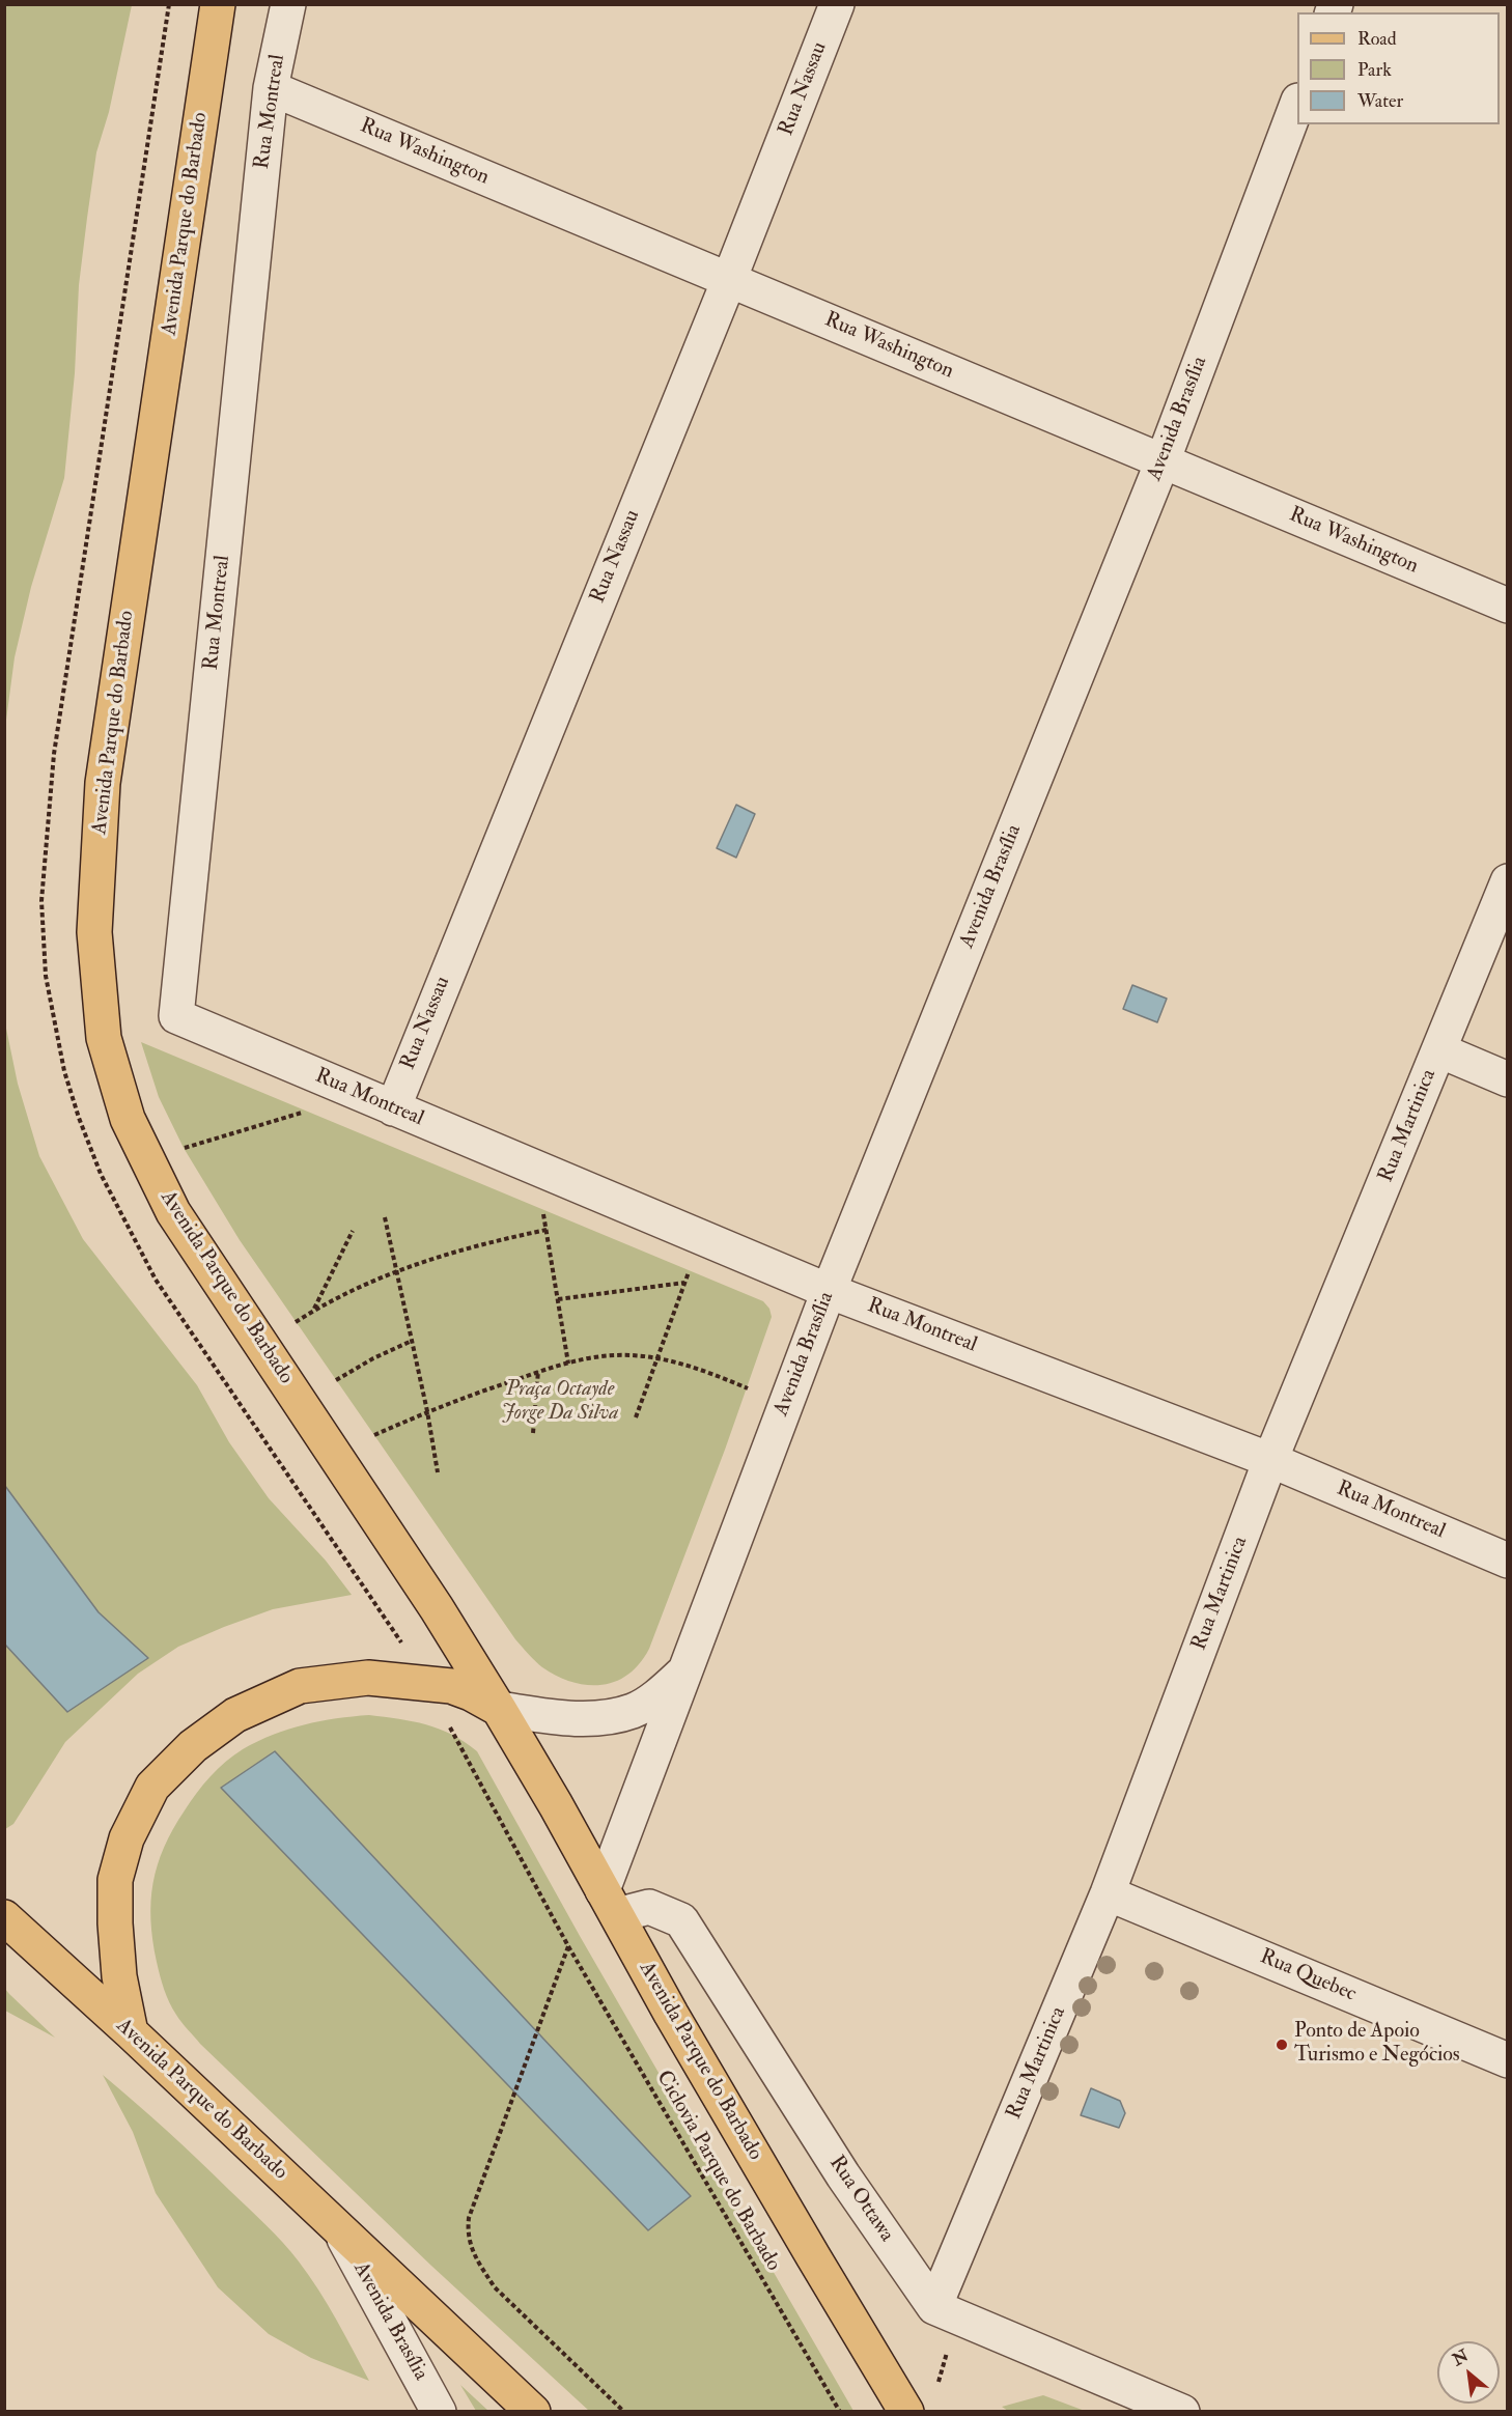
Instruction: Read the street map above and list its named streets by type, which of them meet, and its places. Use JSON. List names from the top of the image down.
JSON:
{
  "streets": {
    "main road": ["Avenida Parque do Barbado"],
    "street": [
      "Rua Nassau",
      "Rua Montreal",
      "Rua Washington",
      "Avenida Brasília",
      "Rua Martinica",
      "Rua Quebec",
      "Rua Ottawa"
    ],
    "path": ["Ciclovia Parque do Barbado"]
  },
  "crossings": [
    ["Rua Nassau", "Rua Montreal"],
    ["Rua Nassau", "Rua Washington"],
    ["Rua Montreal", "Rua Washington"],
    ["Rua Montreal", "Avenida Brasília"],
    ["Rua Montreal", "Rua Martinica"],
    ["Rua Washington", "Avenida Brasília"],
    ["Avenida Parque do Barbado", "Avenida Brasília"],
    ["Avenida Parque do Barbado", "Rua Ottawa"],
    ["Avenida Brasília", "Rua Ottawa"],
    ["Rua Martinica", "Rua Quebec"],
    ["Rua Martinica", "Rua Ottawa"]
  ],
  "parks": ["Praça Octayde Jorge Da Silva"],
  "places": ["Ponto de Apoio Turismo e Negócios"],
  "legend": ["Road", "Park", "Water"],
  "north": "top left"
}
